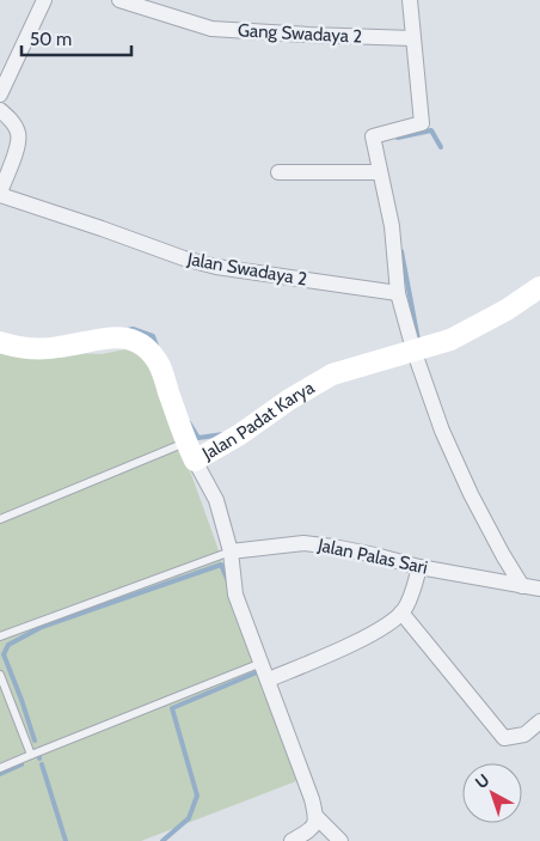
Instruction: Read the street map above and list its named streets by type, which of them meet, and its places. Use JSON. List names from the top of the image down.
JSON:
{
  "streets": {
    "street": [
      "Gang Swadaya 2",
      "Jalan Swadaya 2",
      "Jalan Padat Karya",
      "Jalan Palas Sari"
    ]
  },
  "scale_bar": "50 m",
  "north": "top left"
}
